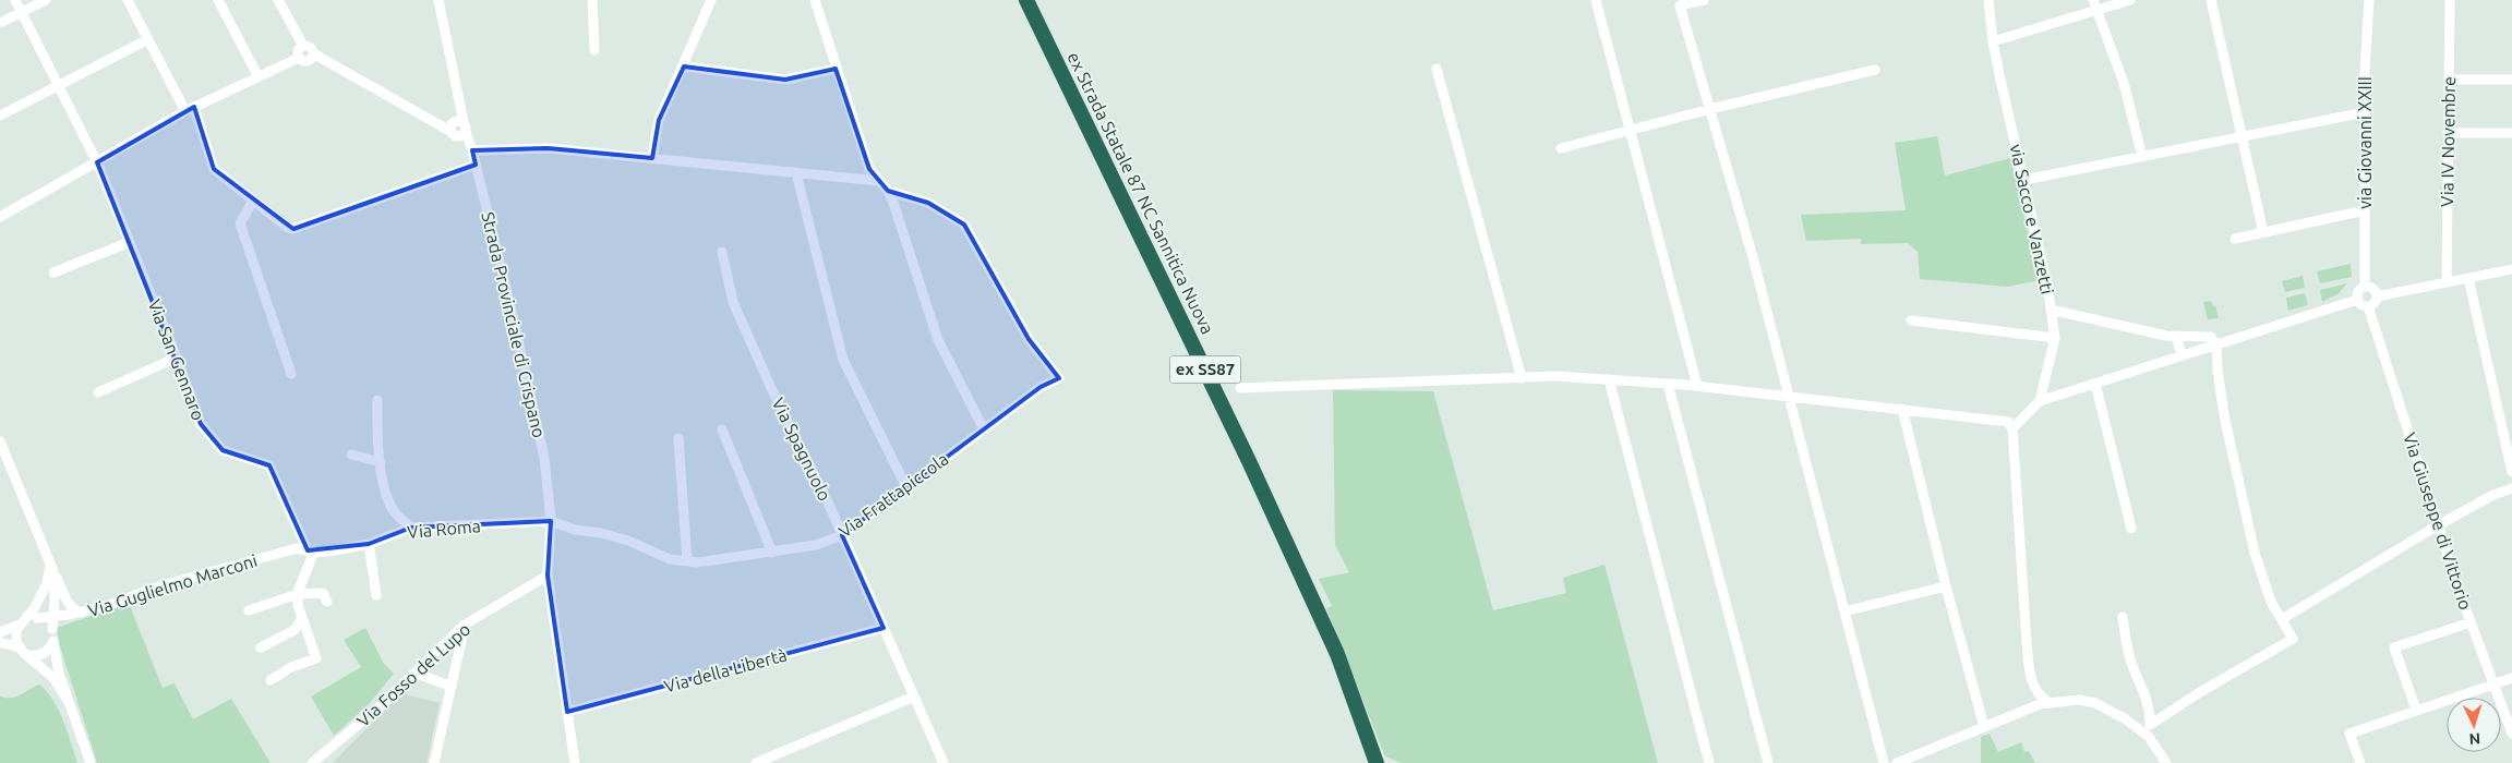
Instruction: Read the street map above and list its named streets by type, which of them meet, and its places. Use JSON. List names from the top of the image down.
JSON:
{
  "streets": {
    "highway": ["ex Strada Statale 87 NC Sannitica Nuova", "ex SS87"],
    "street": [
      "Via IV Novembre",
      "via Giovanni XXIII",
      "via Sacco e Vanzetti",
      "Strada Provinciale di Crispano",
      "Via San Gennaro",
      "Via Spagnuolo",
      "Via Frattapiccola",
      "Via Giuseppe di Vittorio",
      "Via Roma",
      "Via Guglielmo Marconi",
      "Via della Libertà",
      "Via Fosso del Lupo"
    ]
  },
  "crossings": [
    ["via Giovanni XXIII", "Via Giuseppe di Vittorio"],
    ["Strada Provinciale di Crispano", "Via Frattapiccola"],
    ["Strada Provinciale di Crispano", "Via Roma"],
    ["Strada Provinciale di Crispano", "Via della Libertà"],
    ["Strada Provinciale di Crispano", "Via Fosso del Lupo"],
    ["Via San Gennaro", "Via Roma"],
    ["Via San Gennaro", "Via Guglielmo Marconi"],
    ["Via Spagnuolo", "Via Frattapiccola"],
    ["Via Spagnuolo", "Via della Libertà"],
    ["Via Frattapiccola", "Via Roma"],
    ["Via Roma", "Via Guglielmo Marconi"]
  ],
  "north": "bottom"
}
